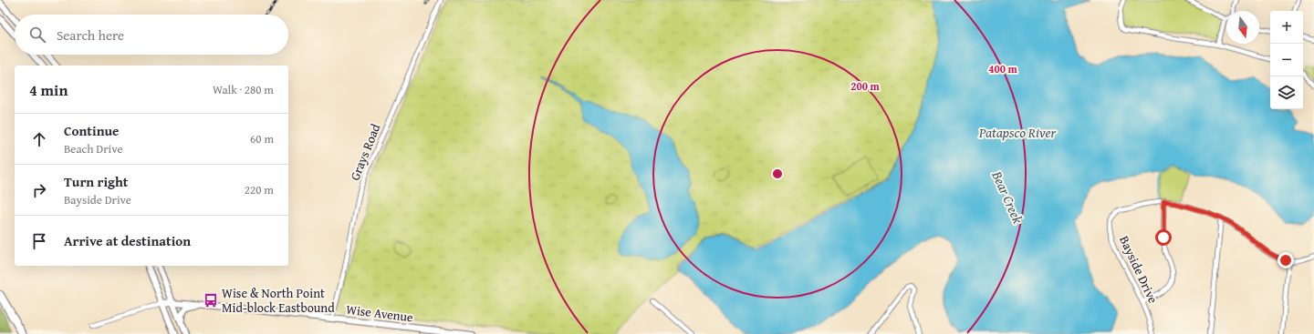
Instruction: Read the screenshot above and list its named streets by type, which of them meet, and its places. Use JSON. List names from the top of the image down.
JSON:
{
  "streets": {
    "main road": ["Wise Avenue"],
    "street": ["Grays Road", "Bayside Drive"]
  },
  "crossings": [
    ["Grays Road", "Wise Avenue"]
  ],
  "water": ["Patapsco River", "Bear Creek"],
  "places": {
    "bus stop": ["Wise & North Point Mid-block Eastbound"]
  },
  "north": "bottom",
  "page": {
    "map_buttons": ["+", "−"],
    "search": "Search here",
    "heading": ["4 min", "Walk · 280 m"],
    "list": [
      ["Continue", "Beach Drive", "60 m"],
      ["Turn right", "Bayside Drive", "220 m"],
      "Arrive at destination"
    ]
  },
  "rings": ["400 m", "200 m"]
}
